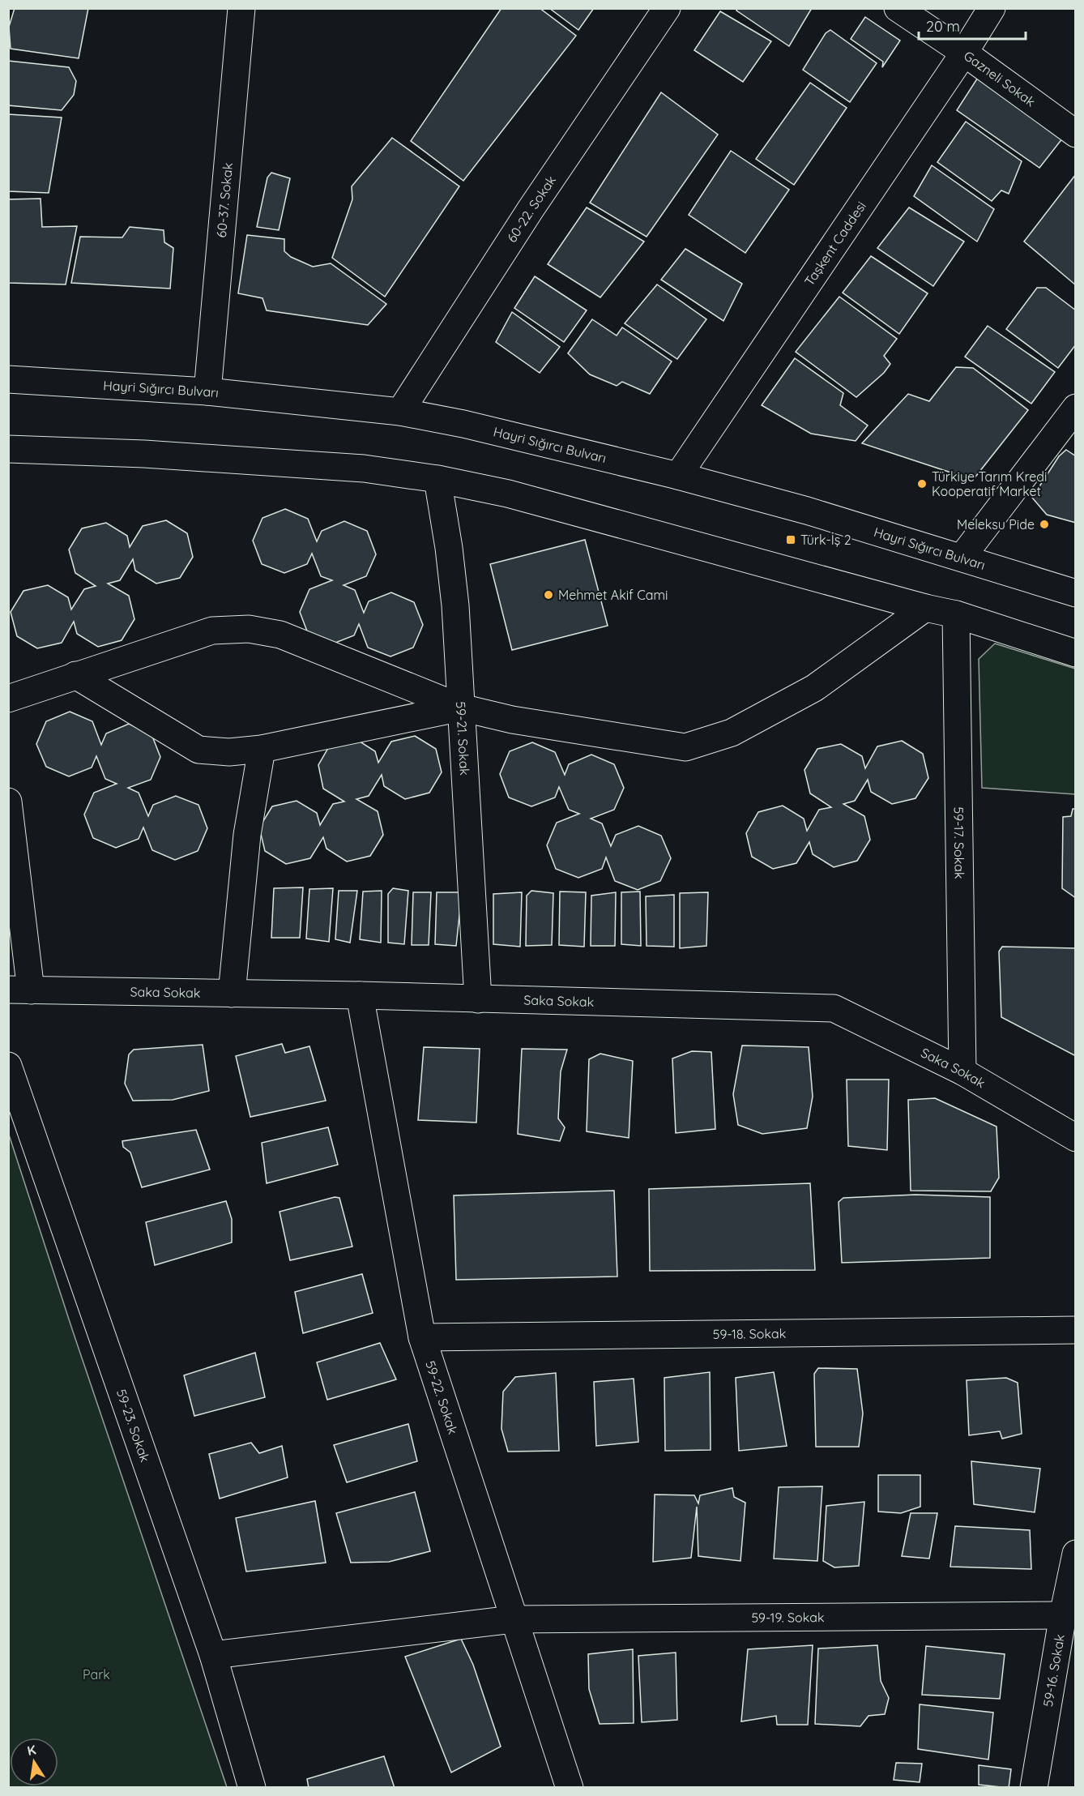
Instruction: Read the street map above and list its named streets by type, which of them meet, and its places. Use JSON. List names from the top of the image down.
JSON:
{
  "streets": {
    "street": [
      "Gazneli Sokak",
      "60-37. Sokak",
      "60-22. Sokak",
      "Taşkent Caddesi",
      "Hayri Sığırcı Bulvarı",
      "59-21. Sokak",
      "59-17. Sokak",
      "Saka Sokak",
      "59-18. Sokak",
      "59-22. Sokak",
      "59-23. Sokak",
      "59-19. Sokak",
      "59-16. Sokak"
    ]
  },
  "crossings": [
    ["Gazneli Sokak", "Taşkent Caddesi"],
    ["60-37. Sokak", "Hayri Sığırcı Bulvarı"],
    ["60-22. Sokak", "Hayri Sığırcı Bulvarı"],
    ["Taşkent Caddesi", "Hayri Sığırcı Bulvarı"],
    ["59-21. Sokak", "Saka Sokak"],
    ["59-17. Sokak", "Saka Sokak"],
    ["Saka Sokak", "59-22. Sokak"],
    ["59-18. Sokak", "59-22. Sokak"],
    ["59-22. Sokak", "59-19. Sokak"],
    ["59-23. Sokak", "59-19. Sokak"],
    ["59-19. Sokak", "59-16. Sokak"]
  ],
  "parks": ["Park"],
  "places": {
    "other": ["Türkiye Tarım Kredi Kooperatif Market", "Meleksu Pide", "Mehmet Akif Cami"],
    "transit": ["Türk-İş 2"]
  },
  "scale_bar": "20 m",
  "north": "top"
}
